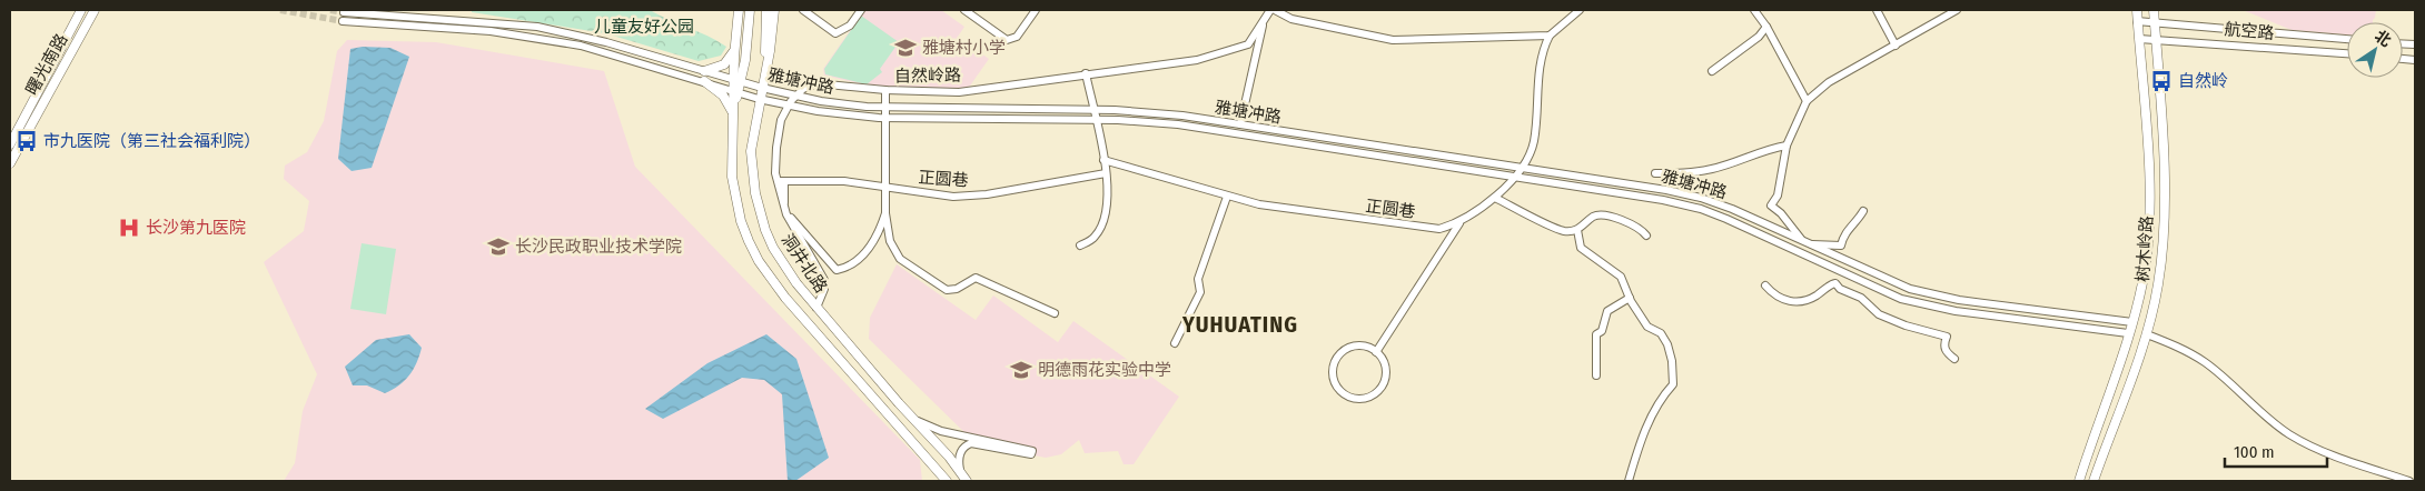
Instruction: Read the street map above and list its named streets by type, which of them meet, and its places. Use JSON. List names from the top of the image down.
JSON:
{
  "streets": {
    "main road": ["曙光南路", "树木岭路", "洞井北路"],
    "street": [
      "航空路",
      "自然岭路",
      "雅塘冲路",
      "正圆巷"
    ]
  },
  "crossings": [
    ["航空路", "树木岭路"],
    ["自然岭路", "雅塘冲路"],
    ["自然岭路", "正圆巷"],
    ["自然岭路", "洞井北路"],
    ["雅塘冲路", "正圆巷"],
    ["雅塘冲路", "树木岭路"],
    ["雅塘冲路", "洞井北路"]
  ],
  "districts": ["YUHUATING"],
  "parks": ["儿童友好公园"],
  "places": {
    "school or university": ["雅塘村小学", "长沙民政职业技术学院", "明德雨花实验中学"],
    "bus stop": ["自然岭", "市九医院（第三社会福利院）"],
    "hospital": ["长沙第九医院"]
  },
  "scale_bar": "100 m",
  "north": "top right"
}
